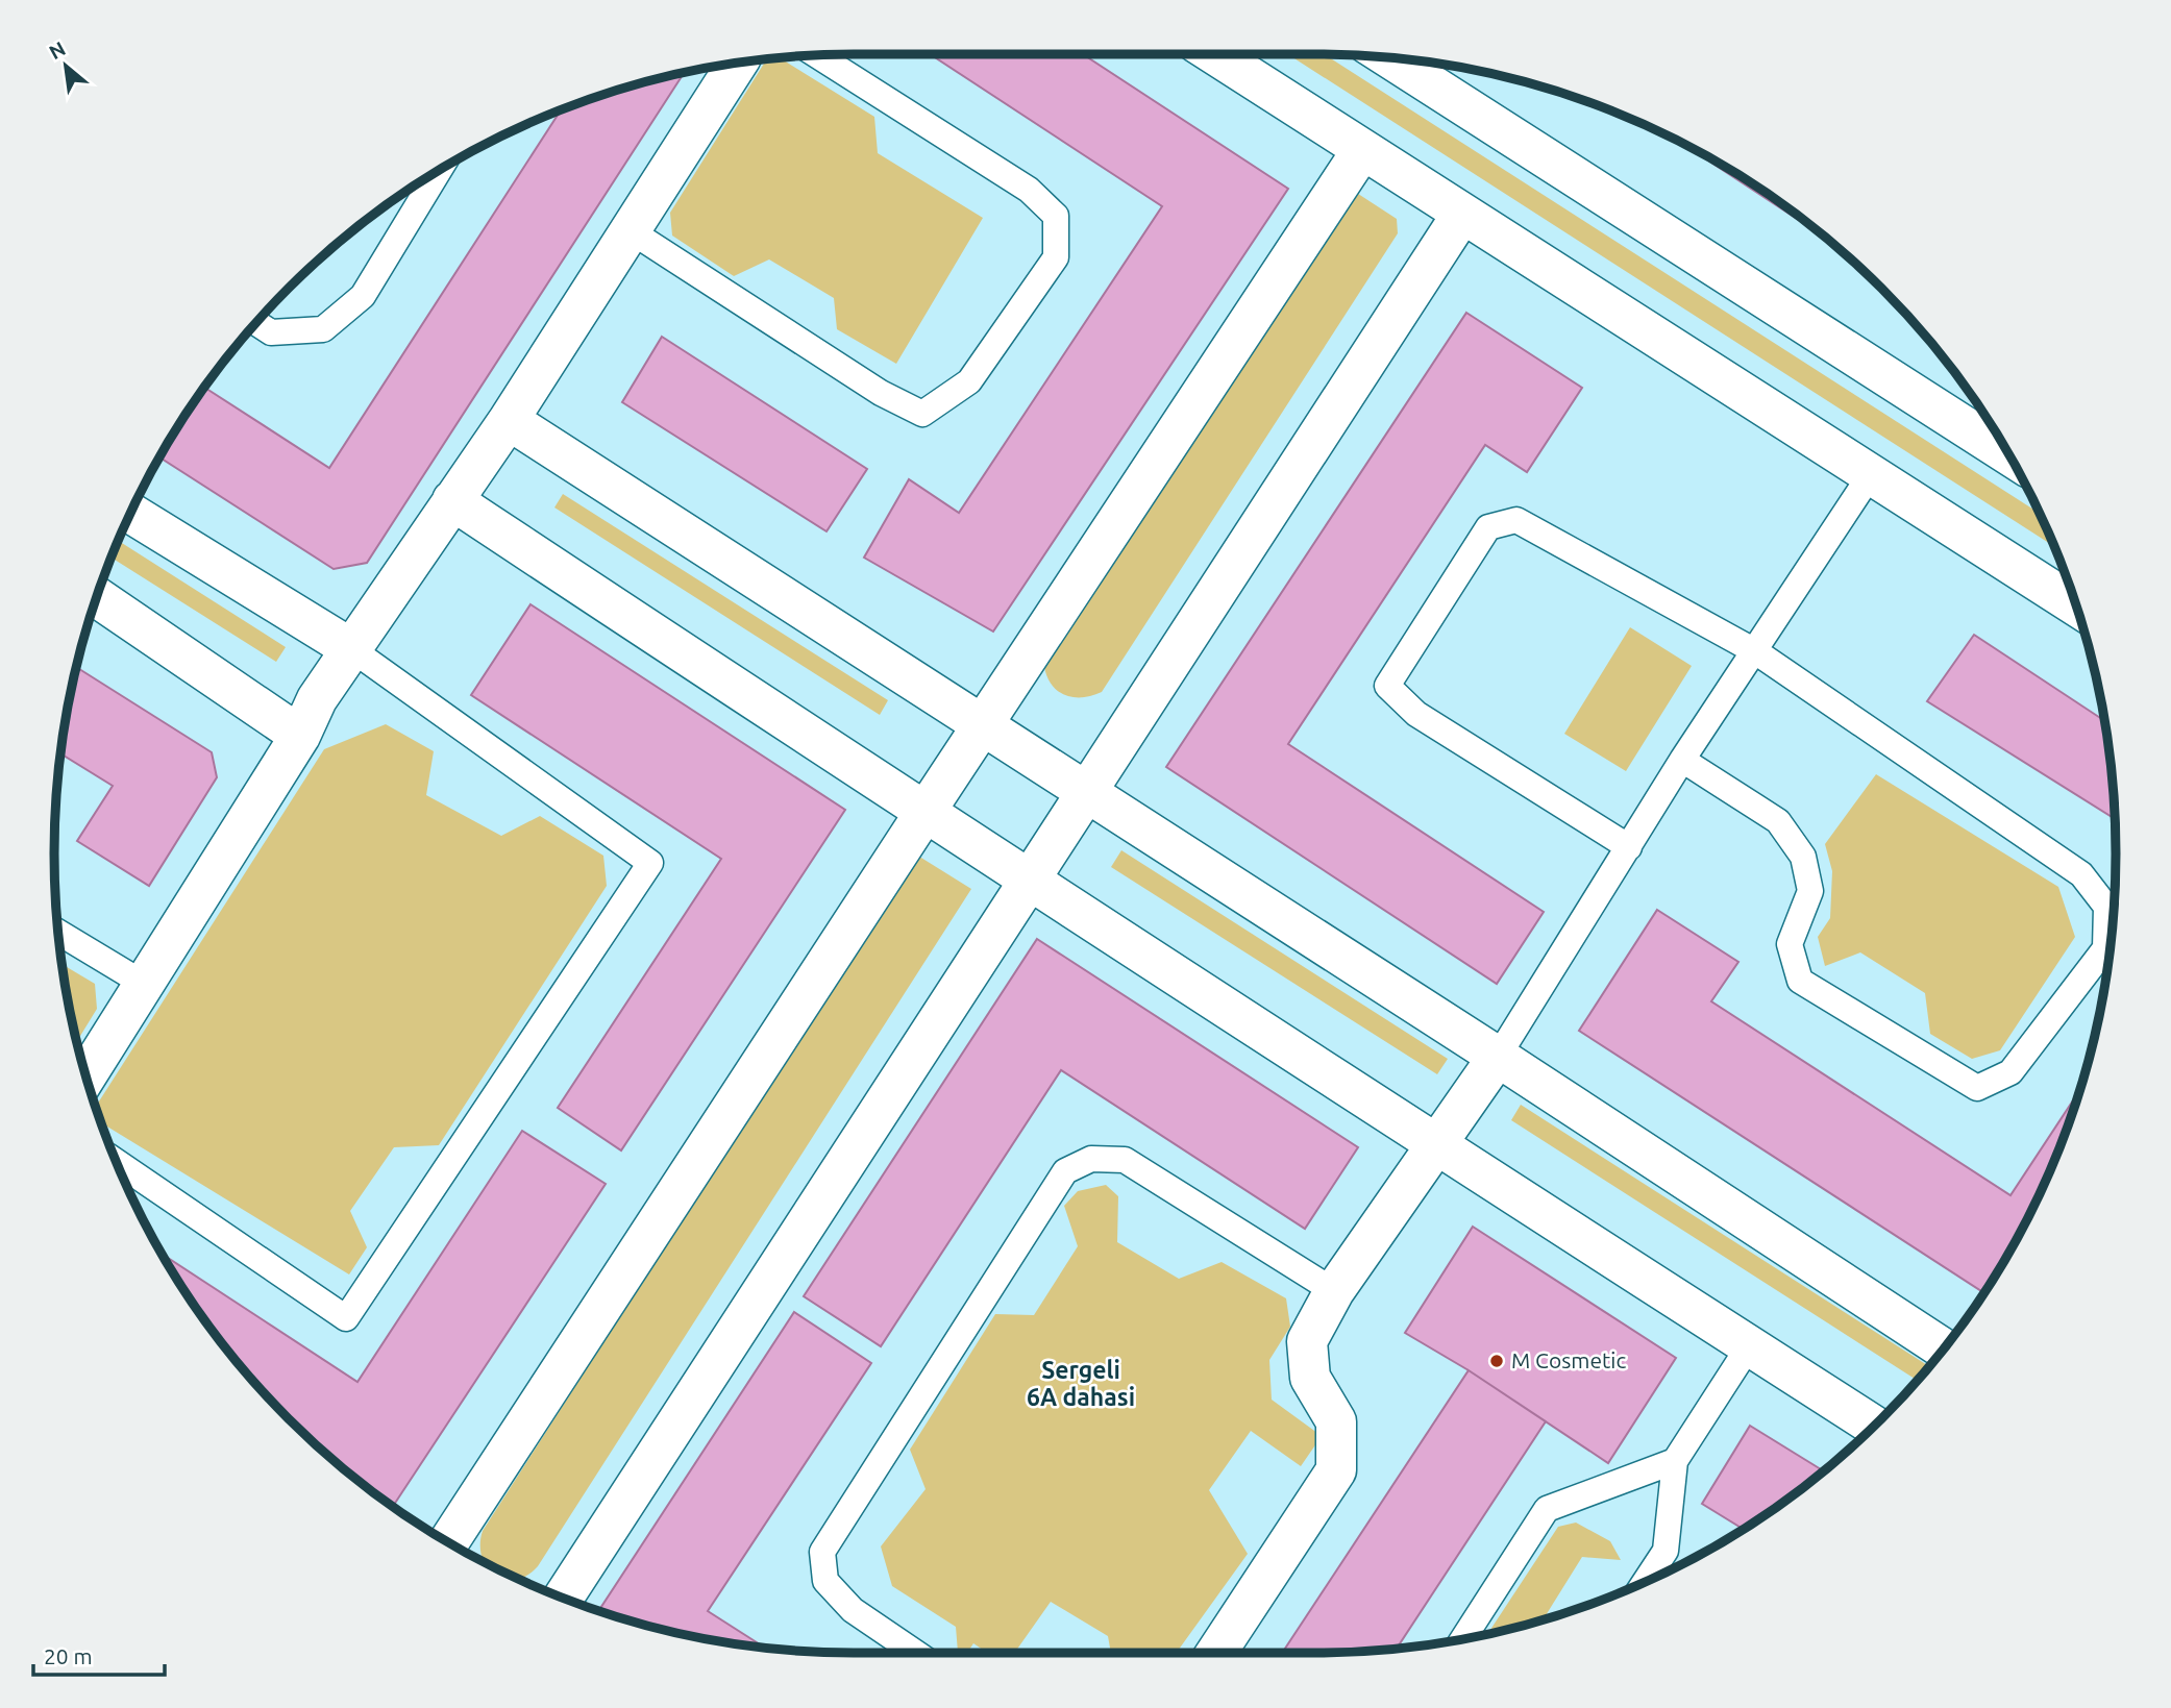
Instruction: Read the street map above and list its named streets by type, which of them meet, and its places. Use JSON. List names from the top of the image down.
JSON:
{
  "districts": ["Sergeli 6A dahasi"],
  "places": ["M Cosmetic"],
  "scale_bar": "20 m",
  "north": "top left"
}
